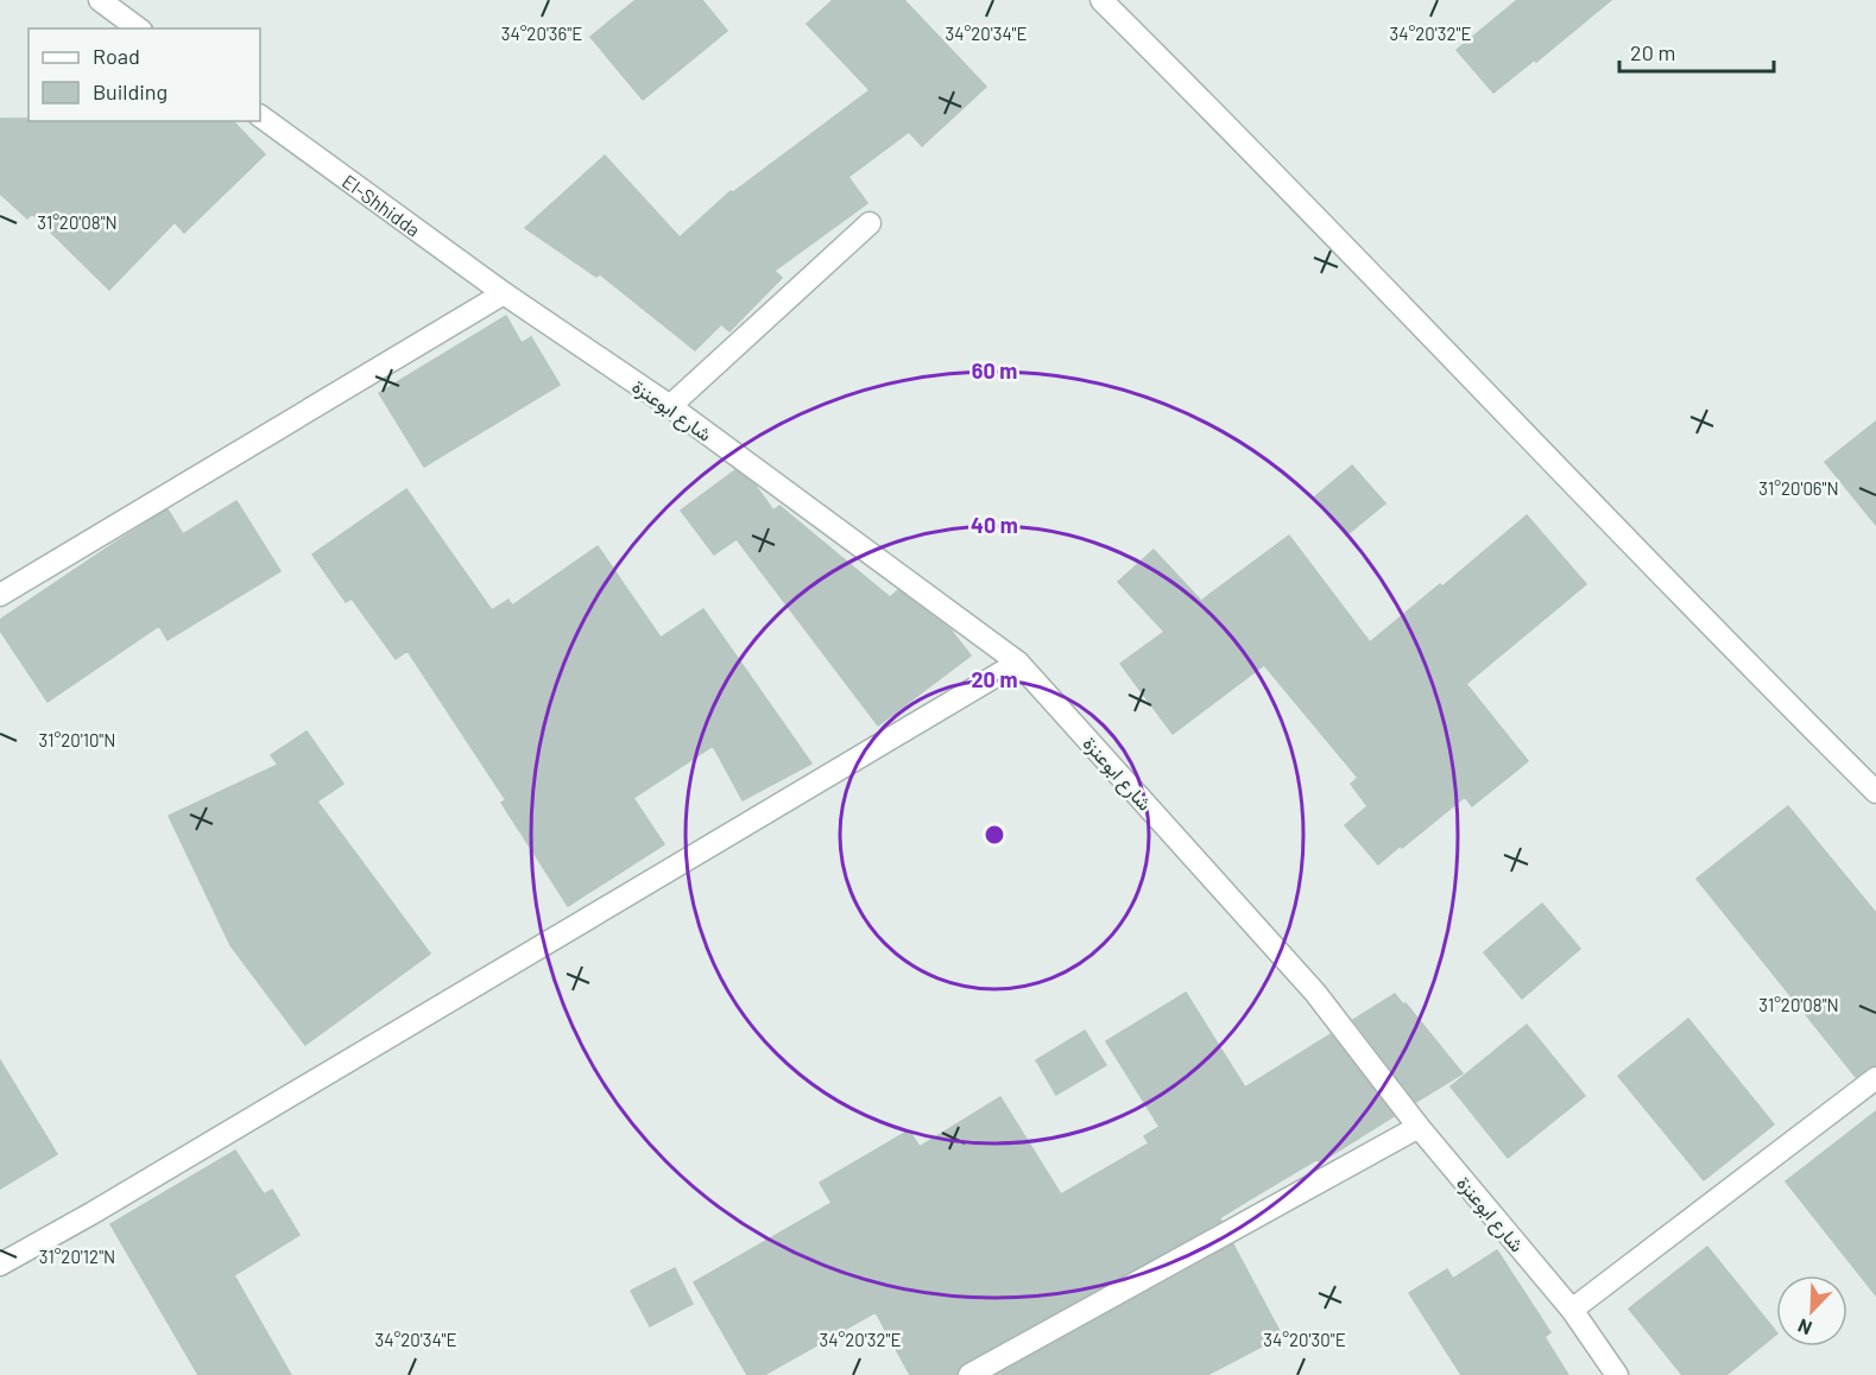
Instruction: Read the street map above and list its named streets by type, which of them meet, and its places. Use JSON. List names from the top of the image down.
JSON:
{
  "streets": {
    "street": ["El-Shhidda", "شارع ابوعنزة"]
  },
  "crossings": [
    ["El-Shhidda", "شارع ابوعنزة"]
  ],
  "legend": ["Road", "Building"],
  "scale_bar": "20 m",
  "north": "bottom left",
  "coordinates": [
    "34°20'36\"E",
    "34°20'34\"E",
    "34°20'32\"E",
    "31°20'08\"N",
    "31°20'06\"N",
    "31°20'10\"N",
    "31°20'12\"N",
    "34°20'30\"E"
  ],
  "rings": ["60 m", "40 m", "20 m"]
}
